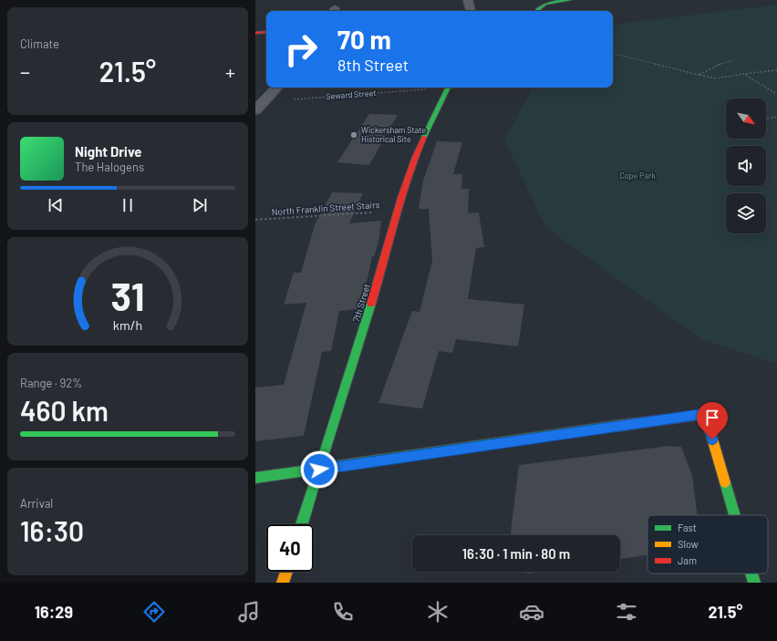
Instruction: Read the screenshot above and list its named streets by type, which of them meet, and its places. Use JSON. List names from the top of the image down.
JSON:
{
  "streets": {
    "street": ["7th Street"],
    "path": ["Seward Street", "North Franklin Street Stairs"]
  },
  "crossings": [
    ["North Franklin Street Stairs", "7th Street"]
  ],
  "parks": ["Cope Park"],
  "places": ["Wickersham State Historical Site"],
  "legend": ["Fast", "Slow", "Jam"],
  "north": "bottom right",
  "page": {
    "tile": [
      "Climate",
      ["Range · 92%", "460 km"],
      ["Arrival", "16:30"]
    ],
    "turn": ["70 m", "8th Street"],
    "heat": ["−", "21.5°", "+"],
    "song": ["Night Drive", "The Halogens"],
    "limit": "40",
    "trip": "16:30 · 1 min · 80 m",
    "tabs": ["16:29", "21.5°"],
    "gauge": ["31", "km/h"]
  }
}
